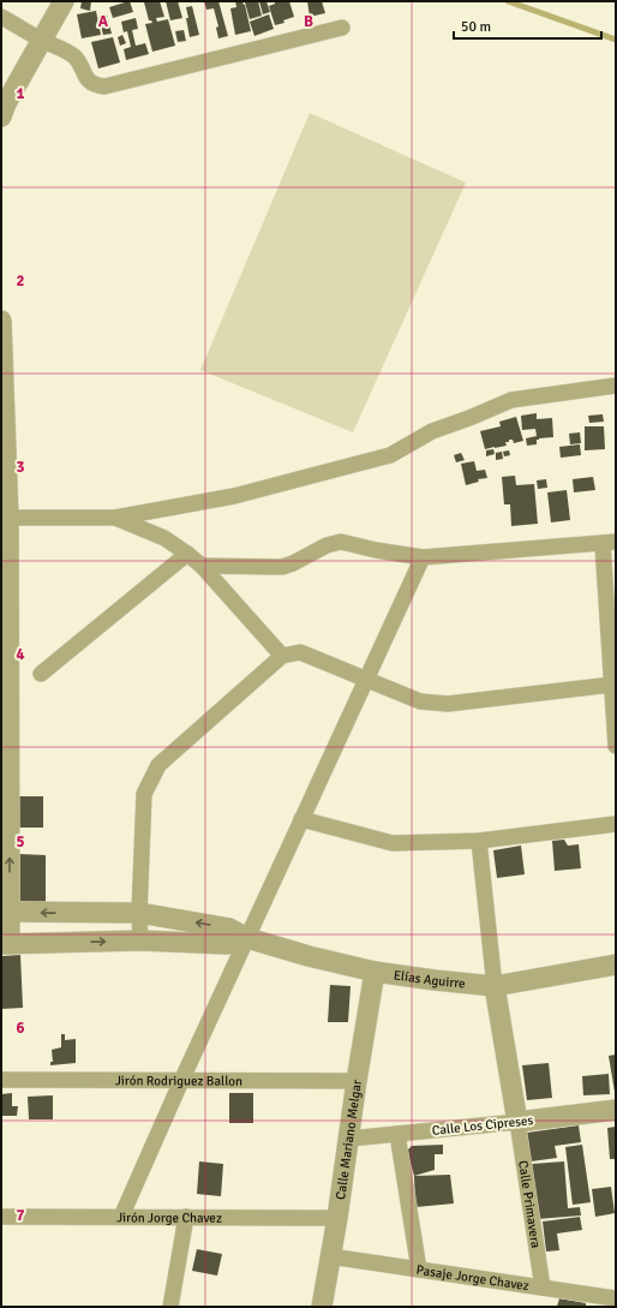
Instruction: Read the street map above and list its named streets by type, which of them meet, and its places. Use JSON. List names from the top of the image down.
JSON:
{
  "streets": {
    "street": [
      "Elías Aguirre",
      "Jirón Rodriguez Ballon",
      "Calle Los Cipreses",
      "Calle Mariano Melgar",
      "Calle Primavera",
      "Jirón Jorge Chavez",
      "Pasaje Jorge Chavez"
    ]
  },
  "crossings": [
    ["Elías Aguirre", "Calle Mariano Melgar"],
    ["Jirón Rodriguez Ballon", "Calle Mariano Melgar"],
    ["Calle Los Cipreses", "Calle Mariano Melgar"],
    ["Calle Los Cipreses", "Calle Primavera"],
    ["Calle Mariano Melgar", "Jirón Jorge Chavez"],
    ["Calle Mariano Melgar", "Pasaje Jorge Chavez"],
    ["Calle Primavera", "Pasaje Jorge Chavez"]
  ],
  "scale_bar": "50 m",
  "grid": {
    "columns": ["A", "B"],
    "rows": [
      "1",
      "2",
      "3",
      "4",
      "5",
      "6",
      "7"
    ]
  }
}
